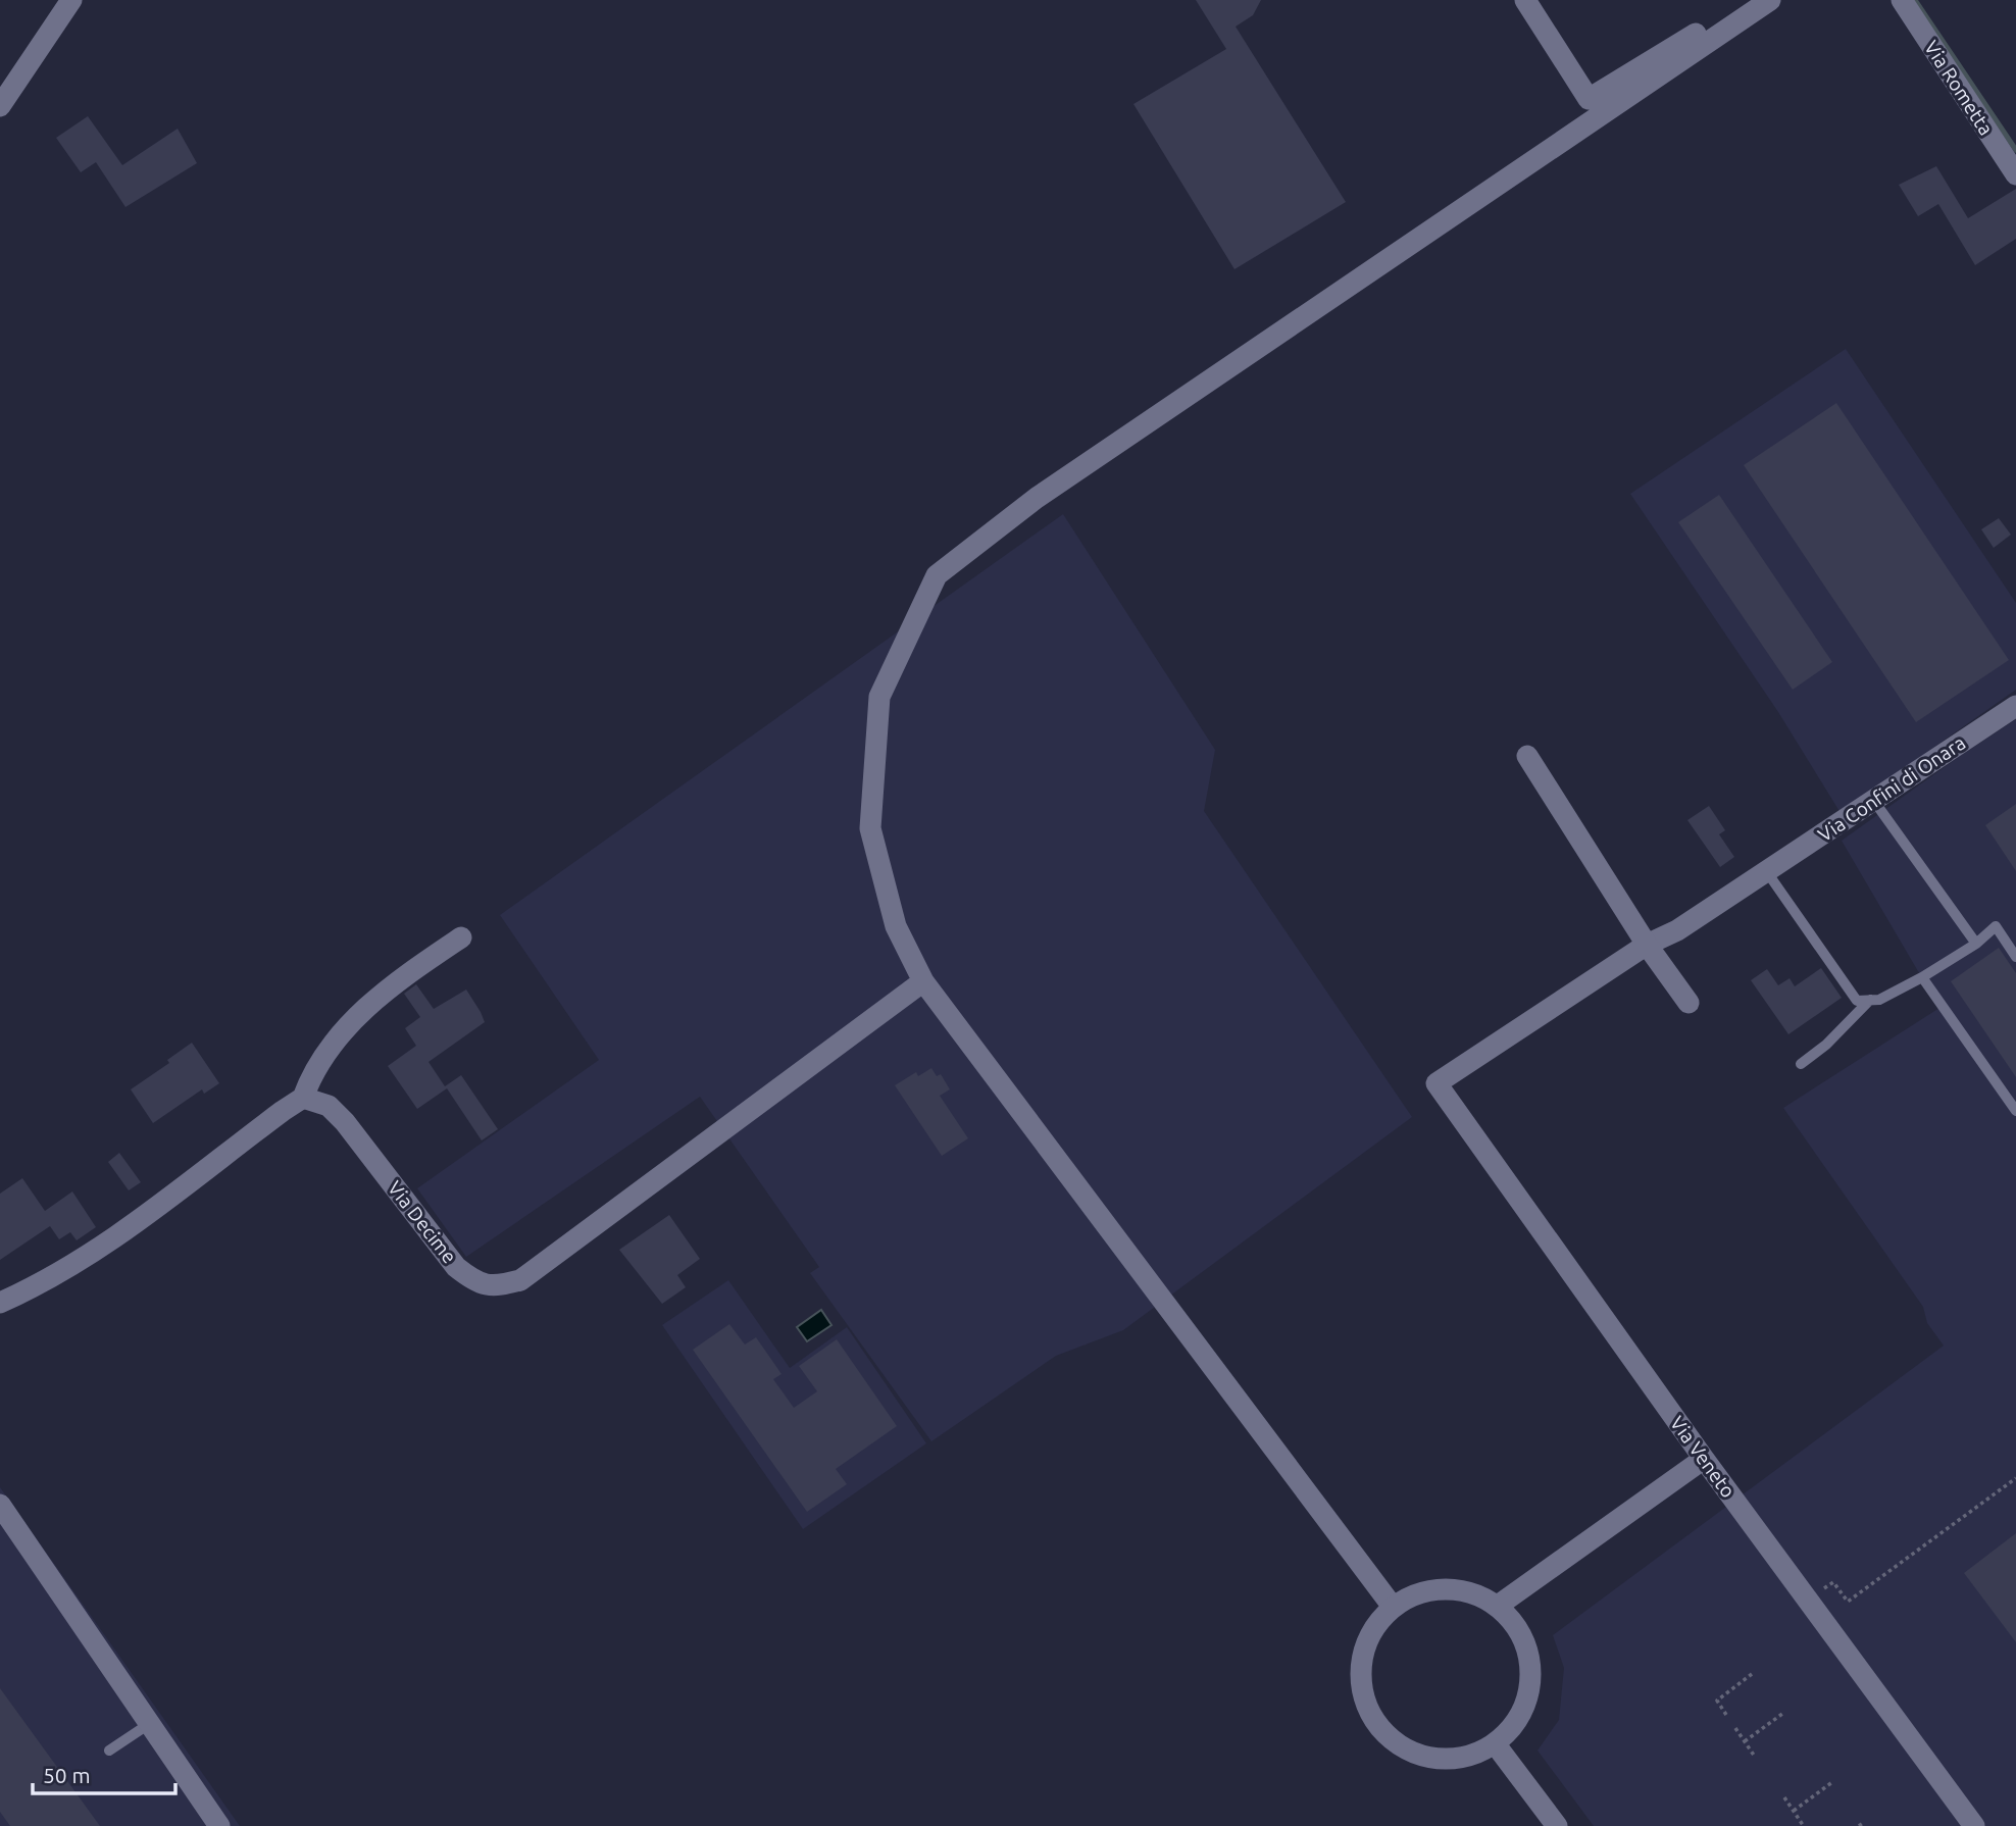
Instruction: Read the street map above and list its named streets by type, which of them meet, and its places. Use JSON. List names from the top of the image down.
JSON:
{
  "streets": {
    "street": [
      "Via Rometta",
      "Via Confini di Onara",
      "Via Decime",
      "Via Veneto"
    ]
  },
  "crossings": [
    ["Via Confini di Onara", "Via Veneto"]
  ],
  "scale_bar": "50 m"
}
